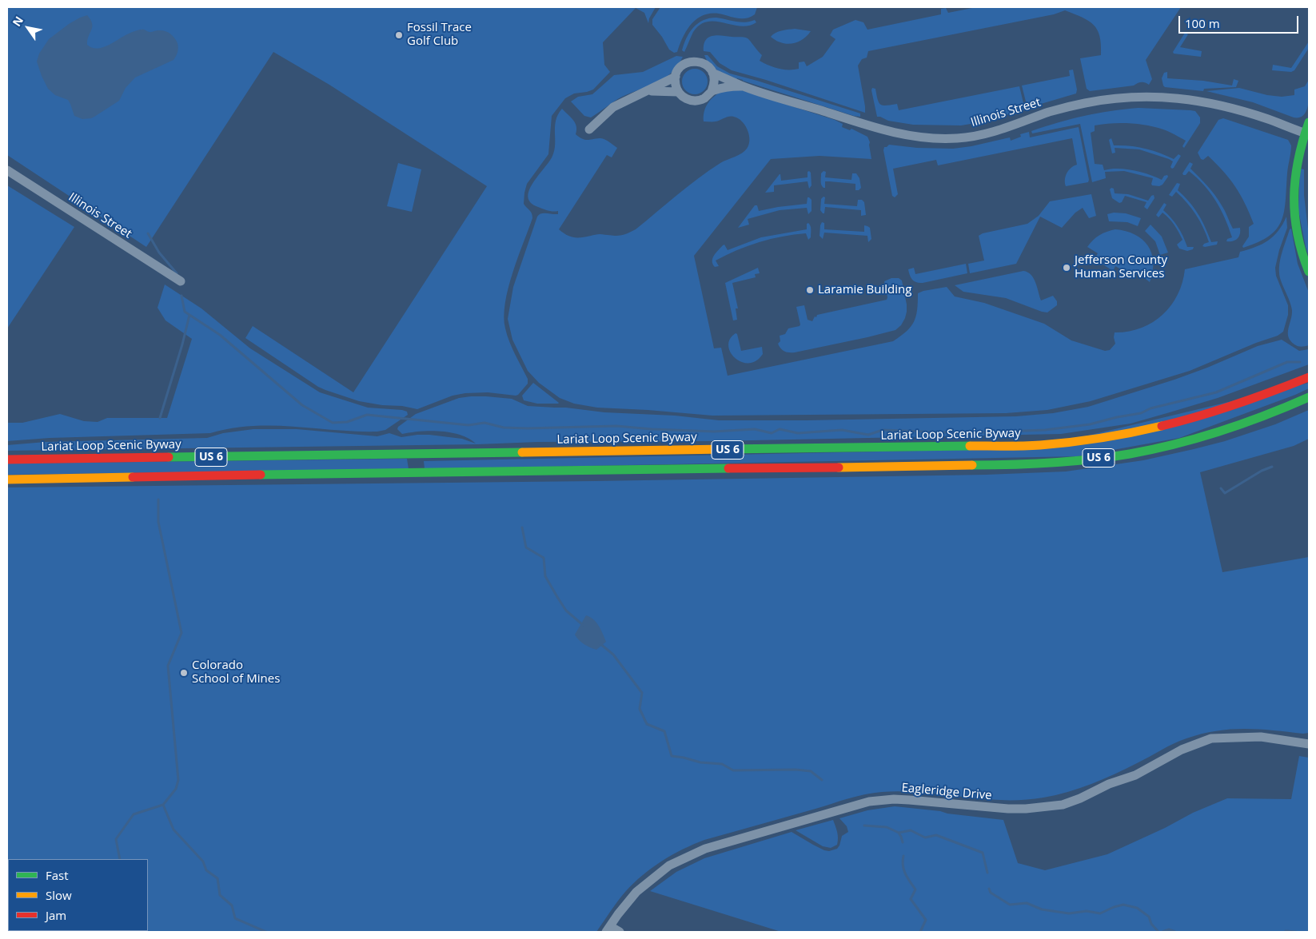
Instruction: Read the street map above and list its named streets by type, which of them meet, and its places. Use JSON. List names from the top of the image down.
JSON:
{
  "streets": {
    "main road": ["Lariat Loop Scenic Byway", "US 6"],
    "street": ["Illinois Street", "Eagleridge Drive"]
  },
  "places": [
    "Fossil Trace Golf Club",
    "Jefferson County Human Services",
    "Laramie Building",
    "Colorado School of Mines"
  ],
  "legend": ["Fast", "Slow", "Jam"],
  "scale_bar": "100 m",
  "north": "top left"
}
